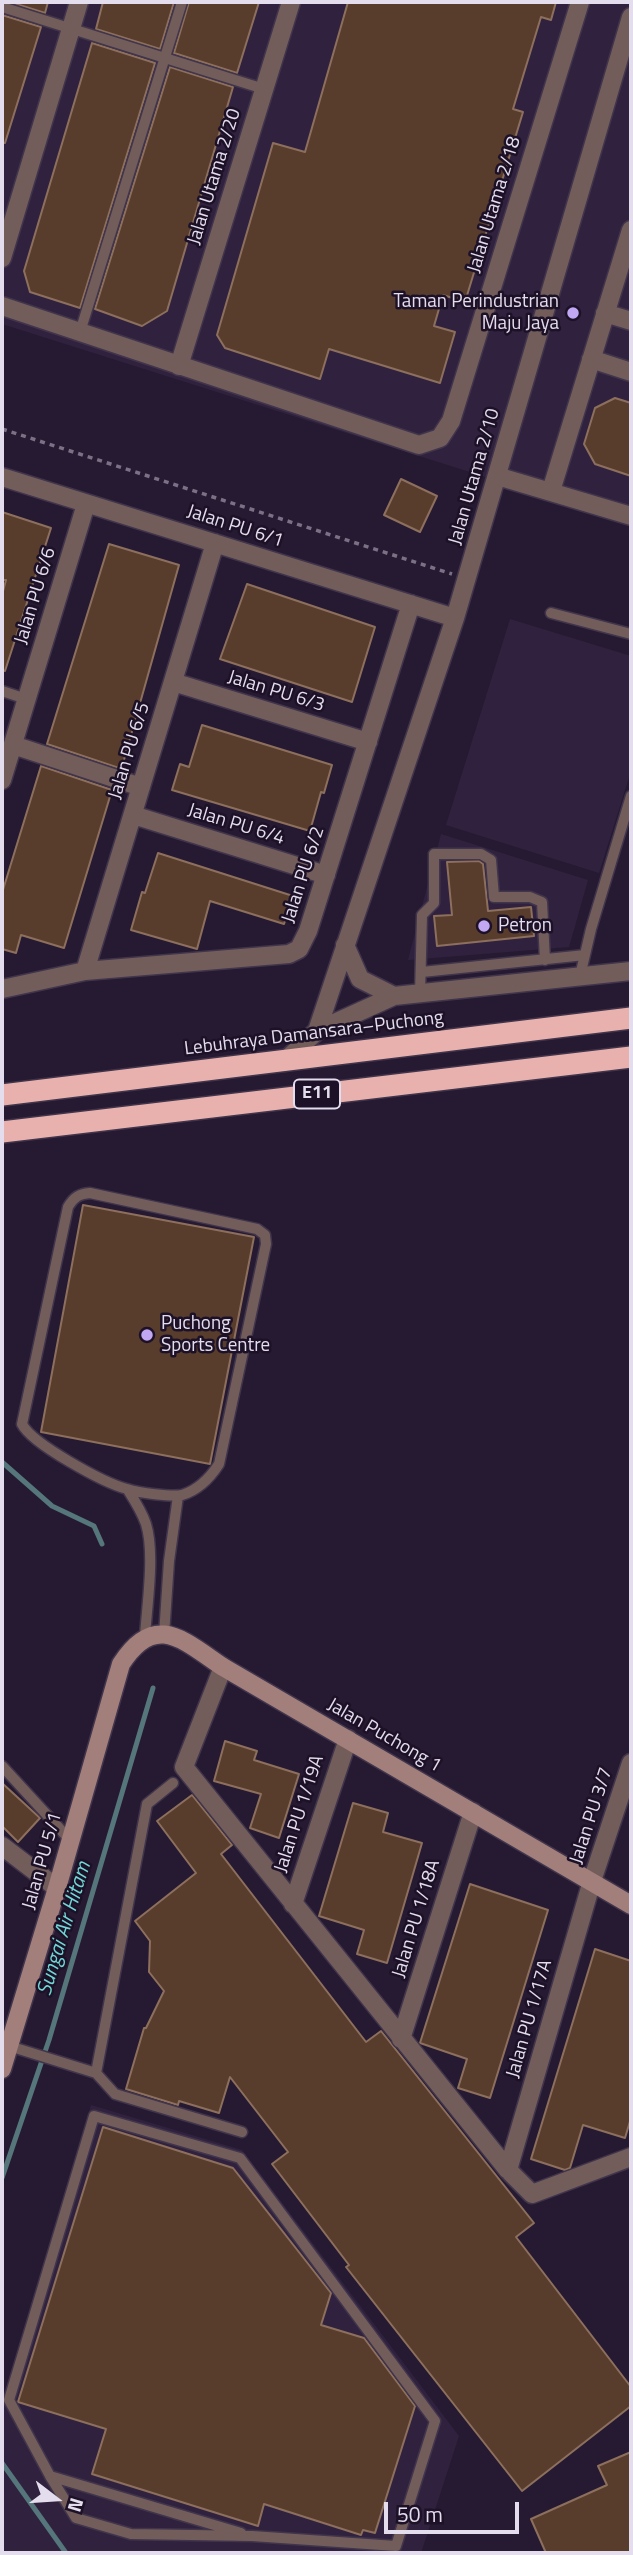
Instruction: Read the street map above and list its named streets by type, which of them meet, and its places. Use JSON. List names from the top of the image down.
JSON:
{
  "streets": {
    "highway": ["Lebuhraya Damansara–Puchong", "E11"],
    "street": [
      "Jalan Utama 2/20",
      "Jalan Utama 2/18",
      "Jalan Utama 2/10",
      "Jalan PU 6/1",
      "Jalan PU 6/6",
      "Jalan PU 6/3",
      "Jalan PU 6/5",
      "Jalan PU 6/4",
      "Jalan PU 6/2",
      "Jalan Puchong 1",
      "Jalan PU 1/19A",
      "Jalan PU 3/7",
      "Jalan PU 5/1",
      "Jalan PU 1/18A",
      "Jalan PU 1/17A"
    ]
  },
  "crossings": [
    ["Jalan Utama 2/20", "Jalan Utama 2/18"],
    ["Jalan Utama 2/10", "Jalan PU 6/1"],
    ["Jalan Utama 2/10", "Lebuhraya Damansara–Puchong"],
    ["Jalan PU 6/1", "Jalan PU 6/6"],
    ["Jalan PU 6/1", "Jalan PU 6/5"],
    ["Jalan PU 6/1", "Jalan PU 6/2"],
    ["Jalan PU 6/3", "Jalan PU 6/5"],
    ["Jalan PU 6/3", "Jalan PU 6/2"],
    ["Jalan PU 6/5", "Jalan PU 6/4"],
    ["Jalan PU 6/5", "Jalan PU 6/2"],
    ["Jalan PU 6/4", "Jalan PU 6/2"],
    ["Jalan Puchong 1", "Jalan PU 1/19A"],
    ["Jalan Puchong 1", "Jalan PU 3/7"],
    ["Jalan Puchong 1", "Jalan PU 5/1"],
    ["Jalan Puchong 1", "Jalan PU 1/18A"],
    ["Jalan Puchong 1", "Jalan PU 1/17A"],
    ["Jalan PU 3/7", "Jalan PU 1/17A"]
  ],
  "water": ["Sungai Air Hitam"],
  "places": ["Taman Perindustrian Maju Jaya", "Petron", "Puchong Sports Centre"],
  "scale_bar": "50 m",
  "north": "right"
}
